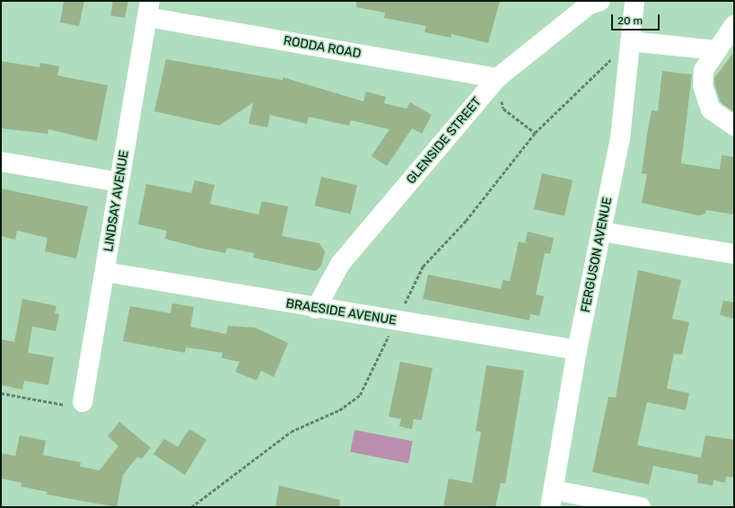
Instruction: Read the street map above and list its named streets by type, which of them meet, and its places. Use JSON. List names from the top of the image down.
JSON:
{
  "streets": {
    "street": [
      "RODDA ROAD",
      "GLENSIDE STREET",
      "LINDSAY AVENUE",
      "FERGUSON AVENUE",
      "BRAESIDE AVENUE"
    ]
  },
  "crossings": [
    ["RODDA ROAD", "GLENSIDE STREET"],
    ["RODDA ROAD", "LINDSAY AVENUE"],
    ["GLENSIDE STREET", "BRAESIDE AVENUE"],
    ["LINDSAY AVENUE", "BRAESIDE AVENUE"],
    ["FERGUSON AVENUE", "BRAESIDE AVENUE"]
  ],
  "scale_bar": "20 m"
}
